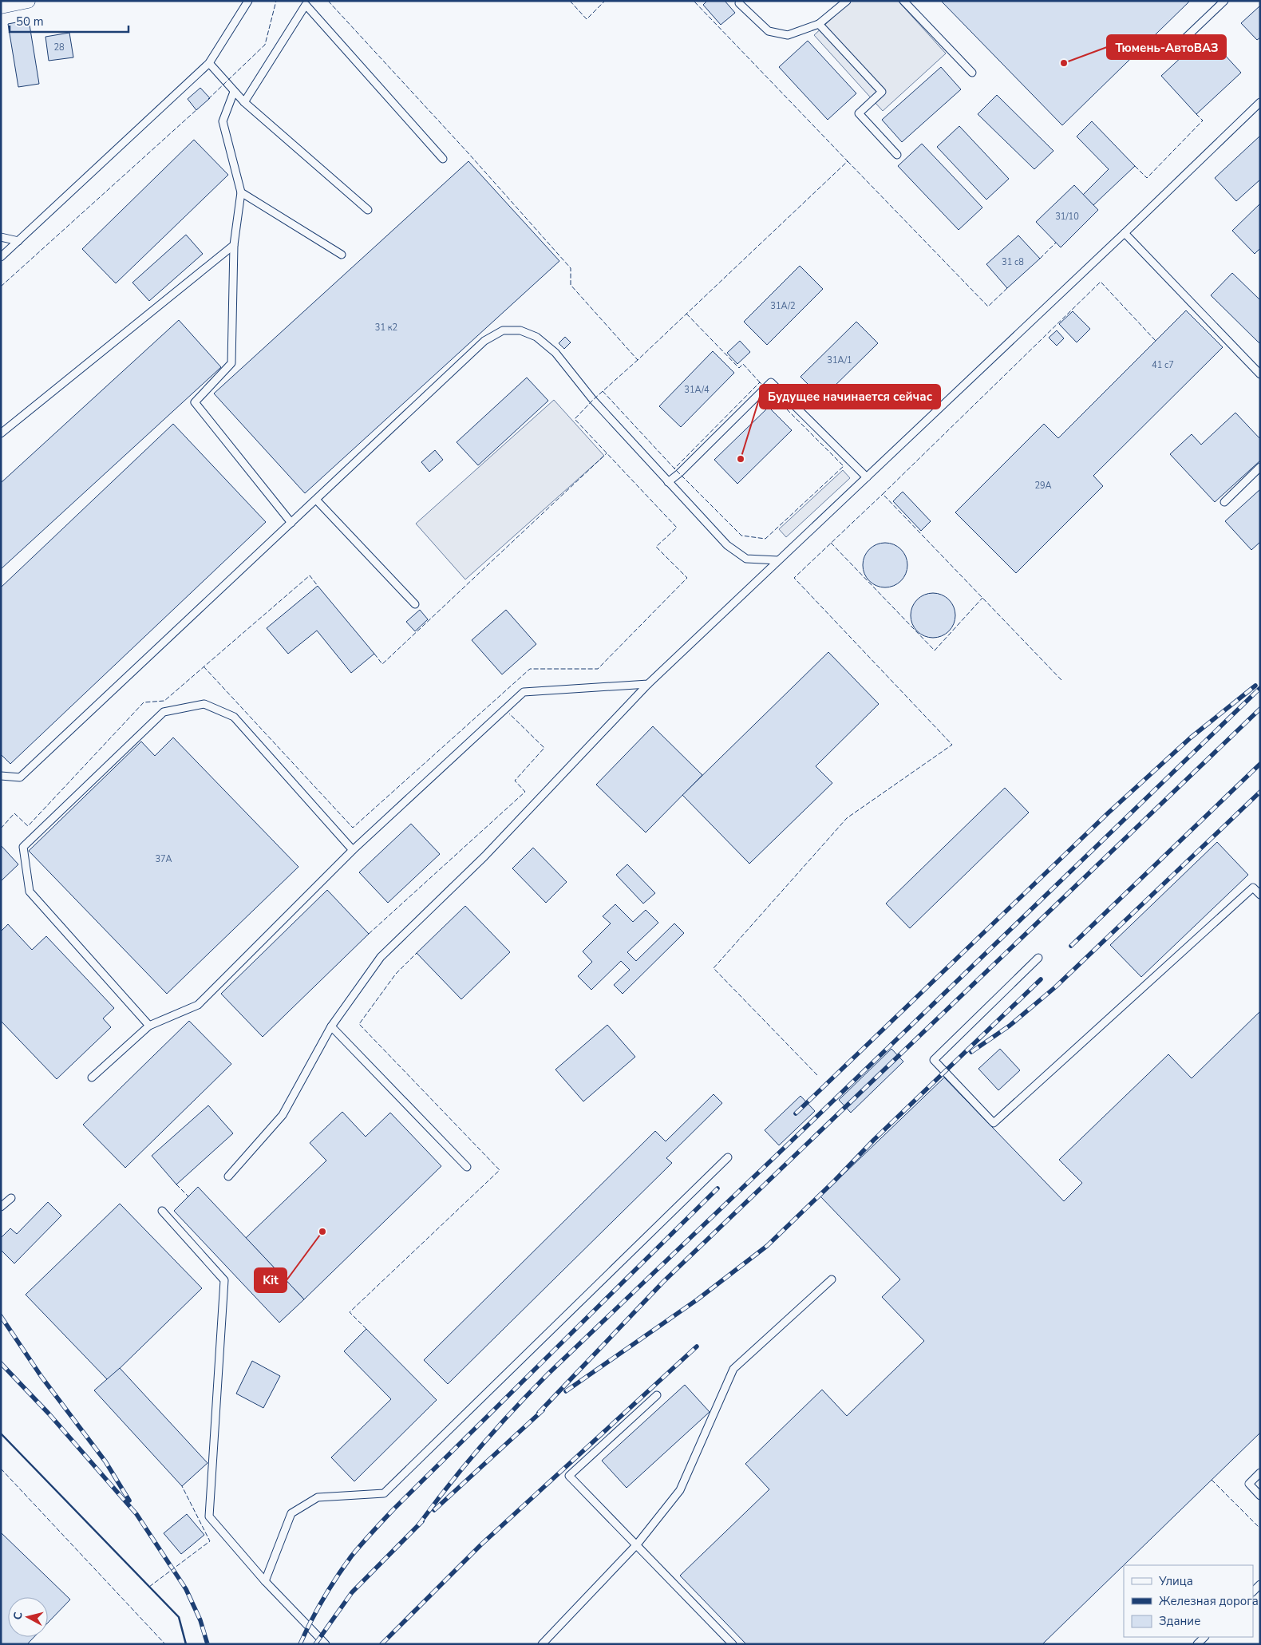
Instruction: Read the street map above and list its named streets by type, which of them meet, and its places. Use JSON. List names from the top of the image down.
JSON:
{
  "places": ["Тюмень-АвтоВАЗ", "Будущее начинается сейчас", "Kit"],
  "house_numbers": [
    "28",
    "31/10",
    "31 с8",
    "31А/2",
    "31 к2",
    "31А/1",
    "41 с7",
    "31А/4",
    "29А",
    "37А"
  ],
  "legend": ["Улица", "Железная дорога", "Здание"],
  "scale_bar": "50 m",
  "north": "left"
}
